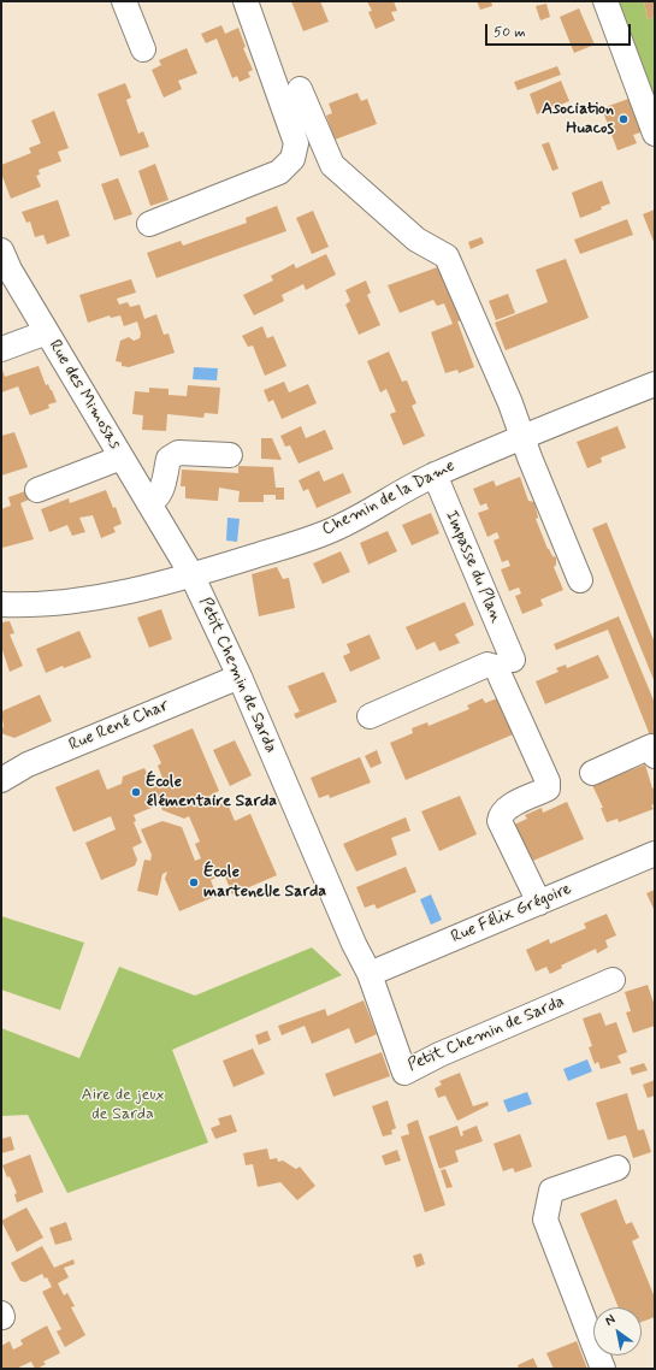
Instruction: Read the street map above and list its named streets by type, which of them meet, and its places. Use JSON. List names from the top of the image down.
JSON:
{
  "streets": {
    "street": [
      "Rue des Mimosas",
      "Chemin de la Dame",
      "Impasse du Plan",
      "Petit Chemin de Sarda",
      "Rue René Char",
      "Rue Félix Grégoire"
    ]
  },
  "crossings": [
    ["Rue des Mimosas", "Chemin de la Dame"],
    ["Rue des Mimosas", "Petit Chemin de Sarda"],
    ["Chemin de la Dame", "Impasse du Plan"],
    ["Chemin de la Dame", "Petit Chemin de Sarda"],
    ["Petit Chemin de Sarda", "Rue René Char"],
    ["Petit Chemin de Sarda", "Rue Félix Grégoire"]
  ],
  "parks": ["Aire de jeux de Sarda"],
  "places": ["Asociation Huacos", "École élémentaire Sarda", "École martenelle Sarda"],
  "scale_bar": "50 m",
  "north": "top left"
}
